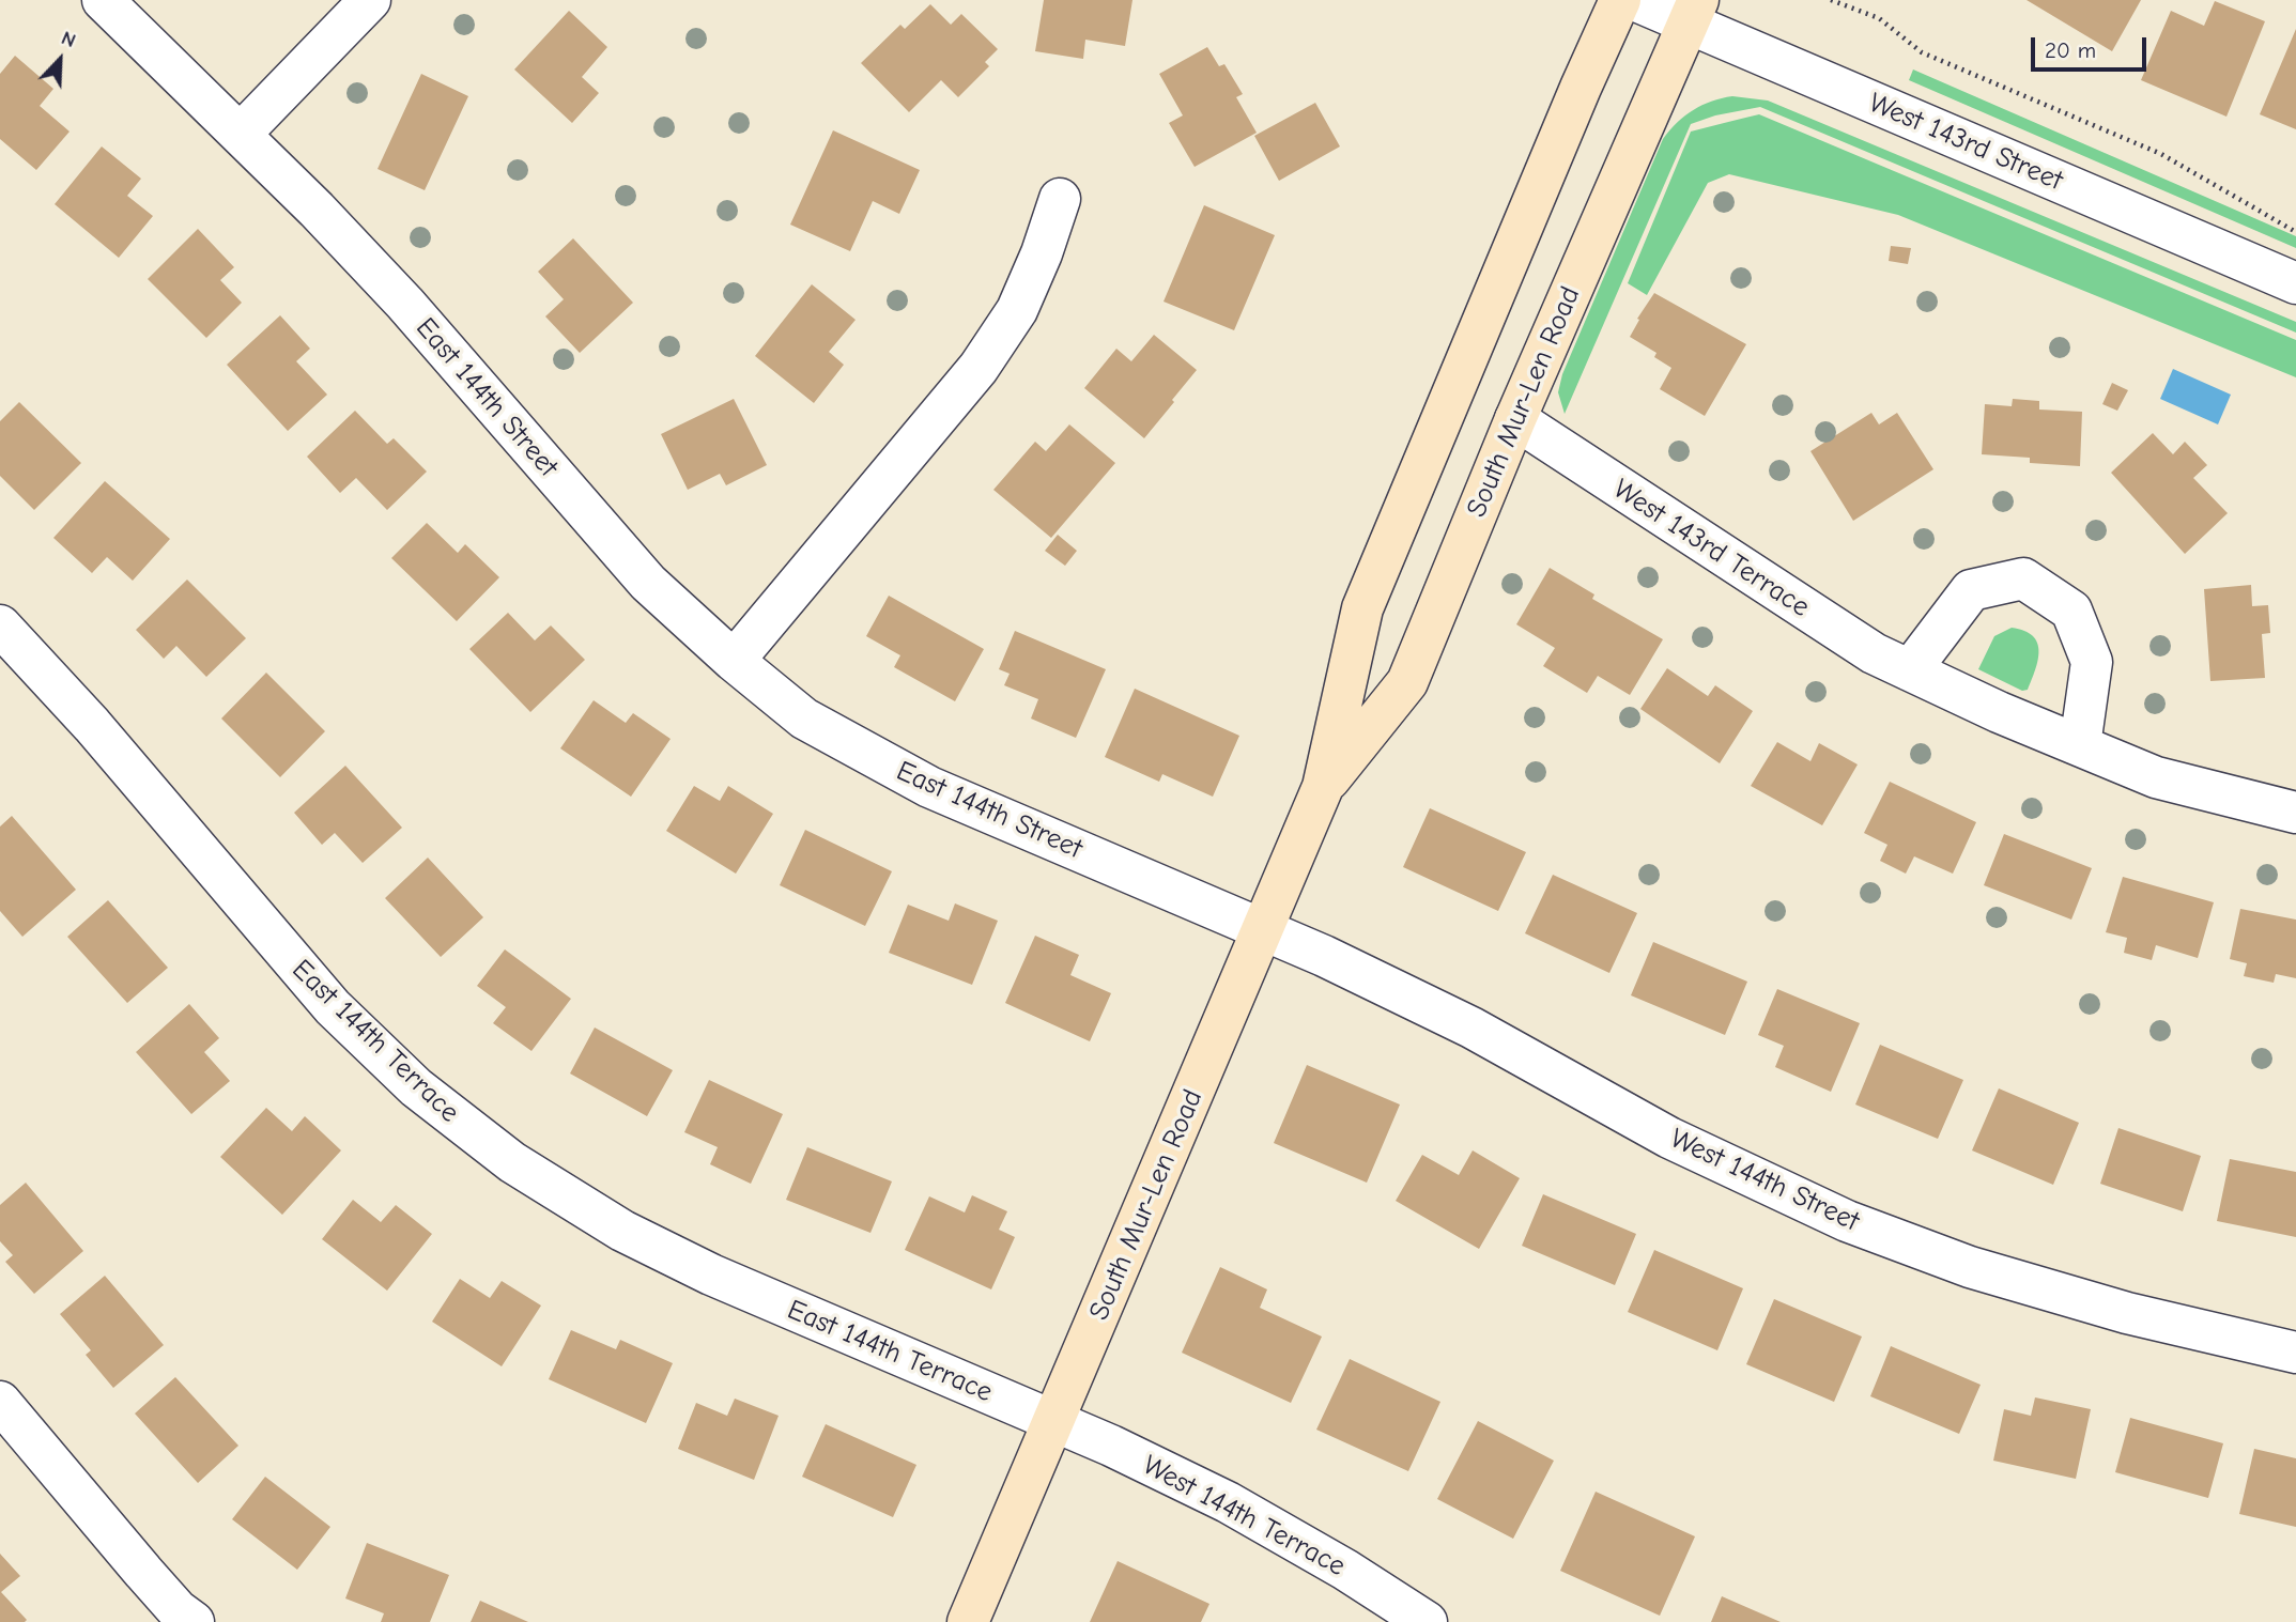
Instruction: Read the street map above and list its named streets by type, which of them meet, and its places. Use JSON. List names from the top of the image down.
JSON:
{
  "streets": {
    "main road": ["South Mur-Len Road"],
    "street": [
      "West 143rd Street",
      "East 144th Street",
      "West 143rd Terrace",
      "East 144th Terrace",
      "West 144th Street",
      "West 144th Terrace"
    ]
  },
  "crossings": [
    ["West 143rd Street", "South Mur-Len Road"],
    ["East 144th Street", "South Mur-Len Road"],
    ["East 144th Street", "West 144th Street"],
    ["South Mur-Len Road", "West 143rd Terrace"],
    ["South Mur-Len Road", "East 144th Terrace"],
    ["South Mur-Len Road", "West 144th Street"],
    ["South Mur-Len Road", "West 144th Terrace"],
    ["East 144th Terrace", "West 144th Terrace"]
  ],
  "scale_bar": "20 m",
  "north": "top right"
}
